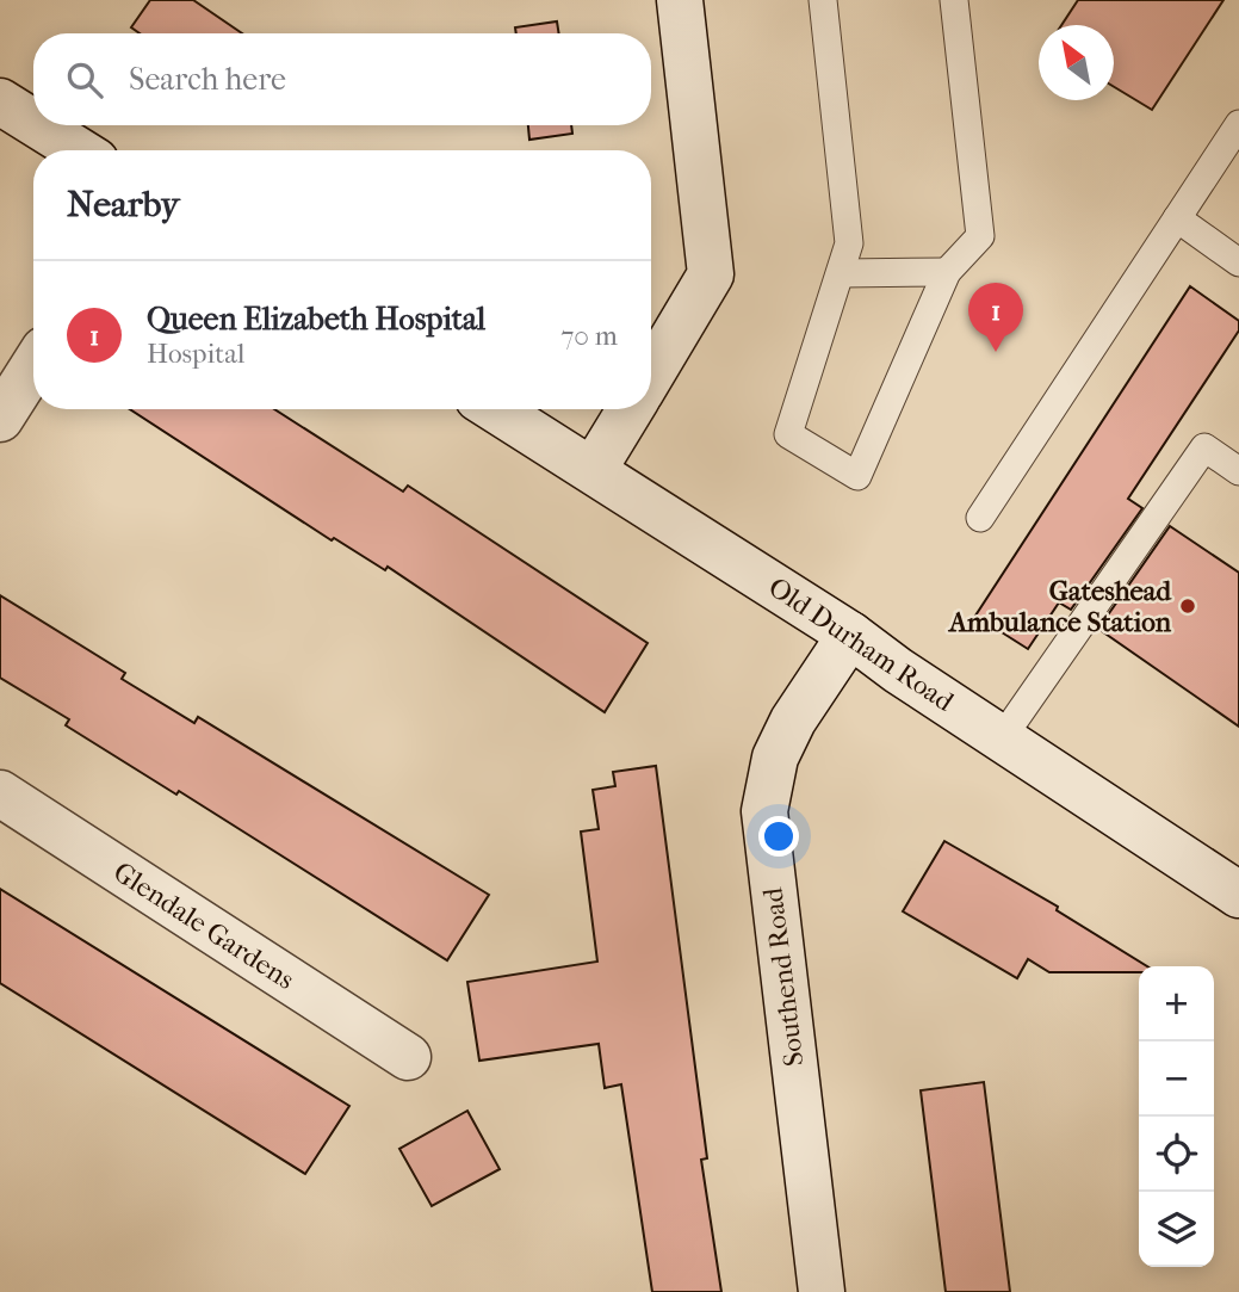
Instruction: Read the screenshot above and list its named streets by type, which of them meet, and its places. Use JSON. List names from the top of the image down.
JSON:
{
  "streets": {
    "street": ["Old Durham Road", "Glendale Gardens", "Southend Road"]
  },
  "crossings": [
    ["Old Durham Road", "Southend Road"]
  ],
  "places": ["Gateshead Ambulance Station"],
  "north": "top left",
  "page": {
    "search": "Search here",
    "heading": "Nearby",
    "list": [
      {
        "mark": "1",
        "name": "Queen Elizabeth Hospital",
        "note": "Hospital",
        "value": "70 m"
      }
    ],
    "pins": "1",
    "map_buttons": ["+", "−"]
  }
}
